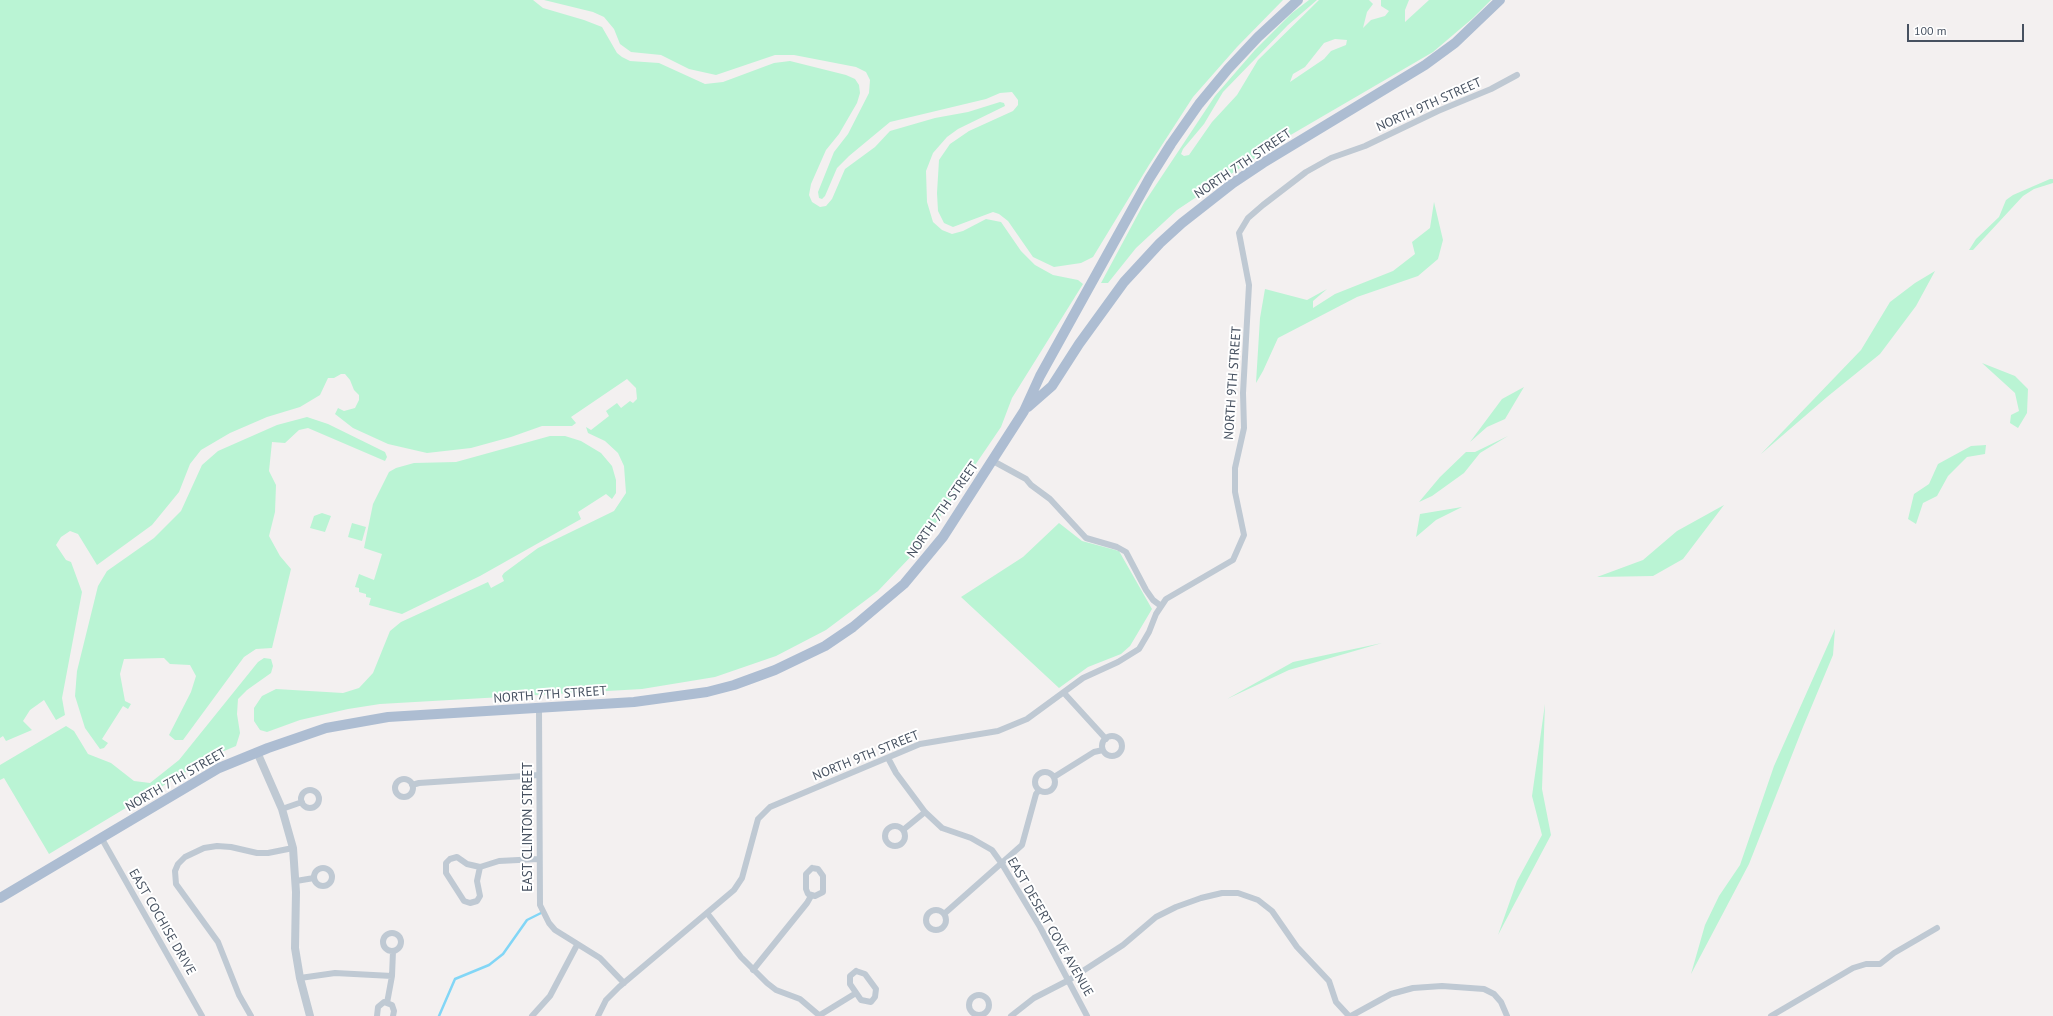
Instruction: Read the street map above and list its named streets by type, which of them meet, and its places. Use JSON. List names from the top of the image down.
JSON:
{
  "streets": {
    "main road": ["NORTH 7TH STREET"],
    "street": [
      "NORTH 9TH STREET",
      "EAST CLINTON STREET",
      "EAST COCHISE DRIVE",
      "EAST DESERT COVE AVENUE"
    ]
  },
  "crossings": [
    ["NORTH 9TH STREET", "EAST CLINTON STREET"],
    ["NORTH 9TH STREET", "EAST DESERT COVE AVENUE"],
    ["NORTH 7TH STREET", "EAST CLINTON STREET"],
    ["NORTH 7TH STREET", "EAST COCHISE DRIVE"]
  ],
  "scale_bar": "100 m"
}
